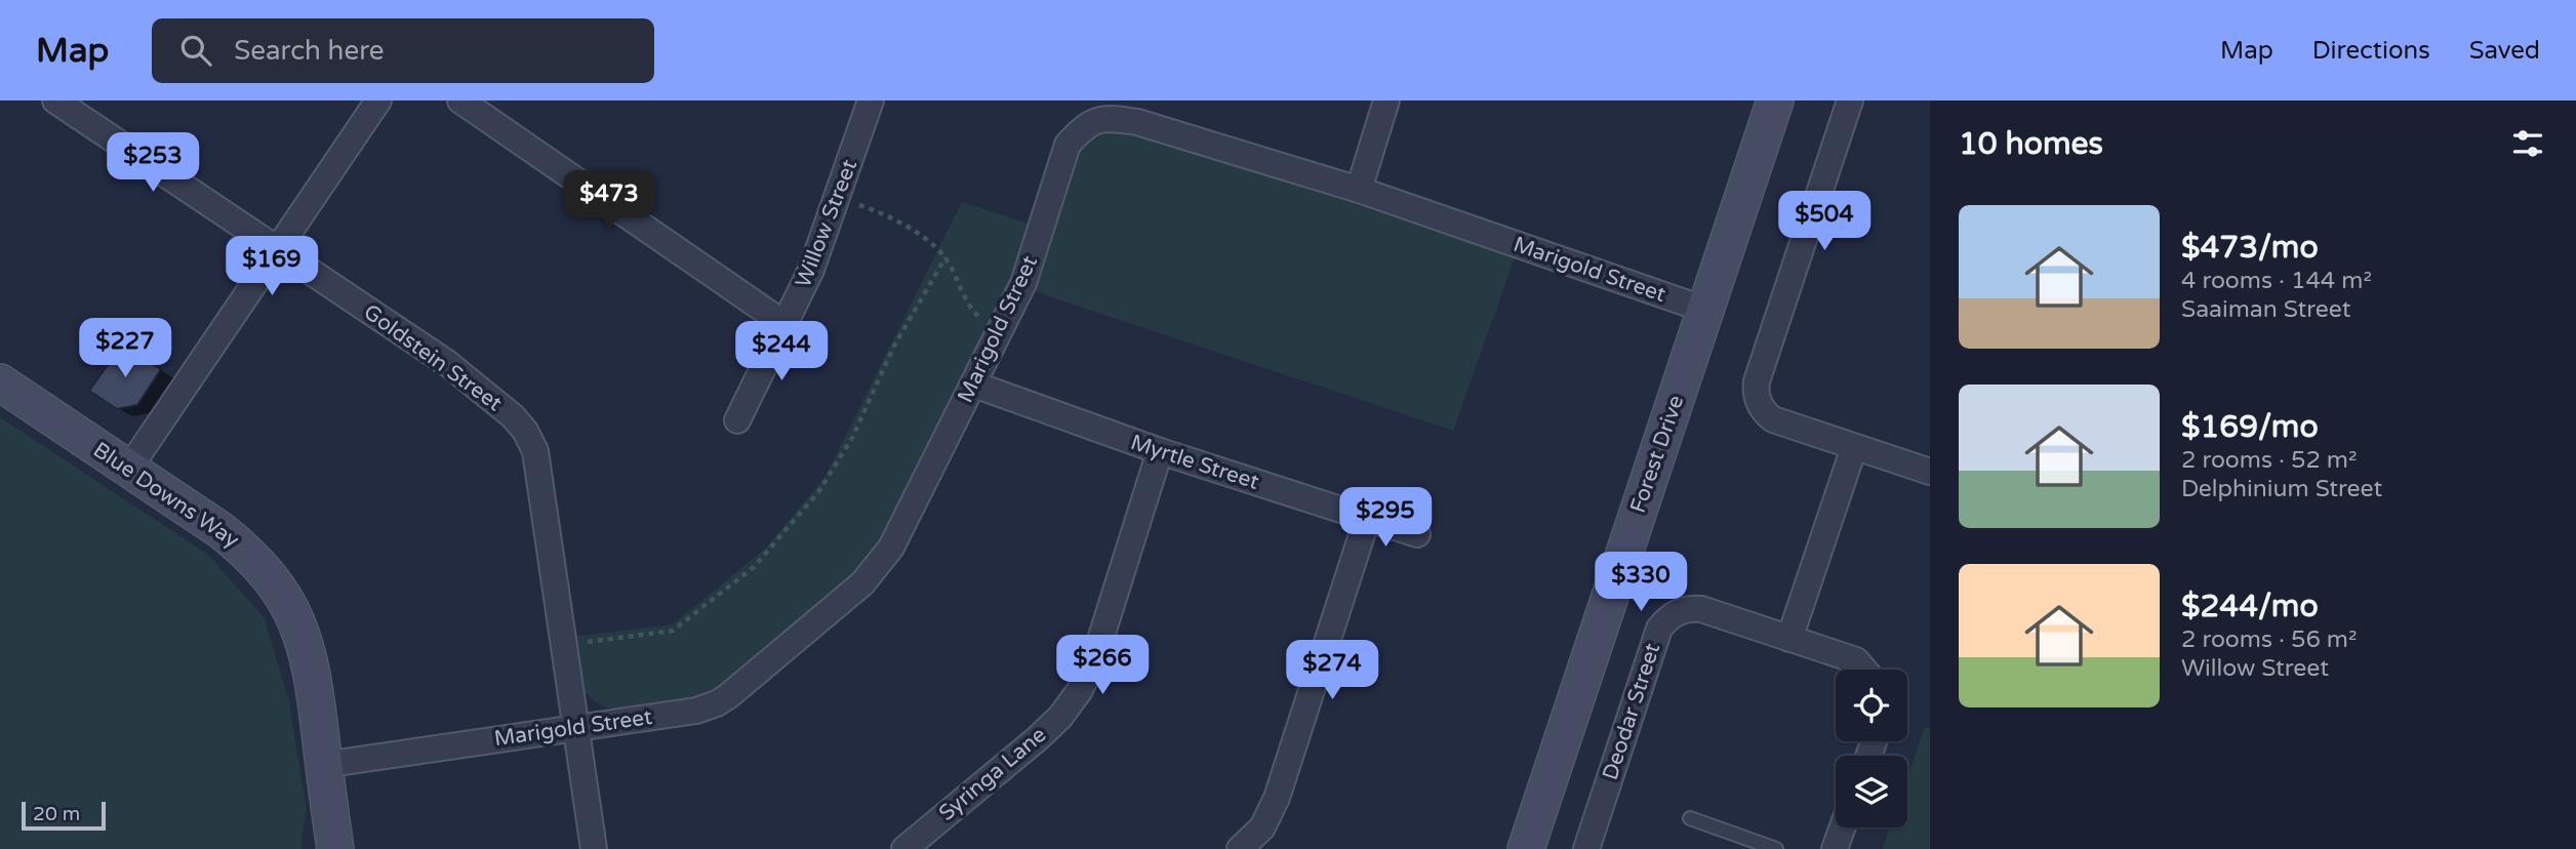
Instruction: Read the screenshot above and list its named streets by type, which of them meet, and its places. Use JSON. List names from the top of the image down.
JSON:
{
  "streets": {
    "street": [
      "Willow Street",
      "Marigold Street",
      "Goldstein Street",
      "Forest Drive",
      "Myrtle Street",
      "Blue Downs Way",
      "Deodar Street",
      "Syringa Lane"
    ]
  },
  "crossings": [
    ["Marigold Street", "Goldstein Street"],
    ["Marigold Street", "Forest Drive"],
    ["Marigold Street", "Myrtle Street"],
    ["Marigold Street", "Blue Downs Way"],
    ["Myrtle Street", "Syringa Lane"]
  ],
  "scale_bar": "20 m",
  "page": {
    "header": "Map",
    "search": "Search here",
    "nav": ["Map", "Directions", "Saved"],
    "heading": "10 homes",
    "price": [
      "$253",
      "$473",
      "$504",
      "$169",
      "$227",
      "$244",
      "$295",
      "$330",
      "$266",
      "$274"
    ],
    "list": [
      {
        "name": "$473/mo",
        "note": "4 rooms · 144 m² · Saaiman Street"
      },
      {
        "name": "$169/mo",
        "note": "2 rooms · 52 m² · Delphinium Street"
      },
      {
        "name": "$244/mo",
        "note": "2 rooms · 56 m² · Willow Street"
      }
    ],
    "scale": "20 m"
  }
}
